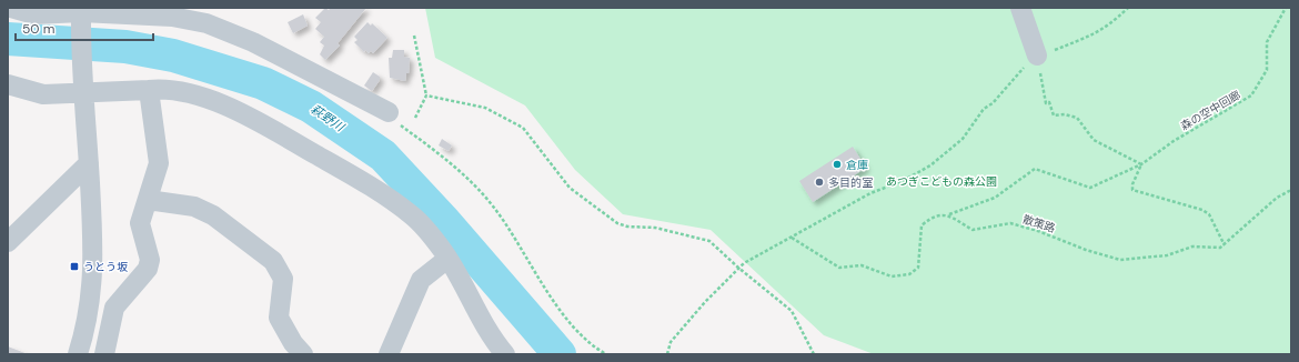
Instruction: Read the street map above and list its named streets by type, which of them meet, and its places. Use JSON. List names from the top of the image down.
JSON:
{
  "streets": {
    "path": ["森の空中回廊", "散策路"]
  },
  "crossings": [
    ["森の空中回廊", "散策路"]
  ],
  "water": ["萩野川"],
  "parks": ["あつぎこどもの森公園"],
  "places": {
    "other": ["倉庫", "多目的室"],
    "transit": ["うとう坂"]
  },
  "scale_bar": "50 m"
}
